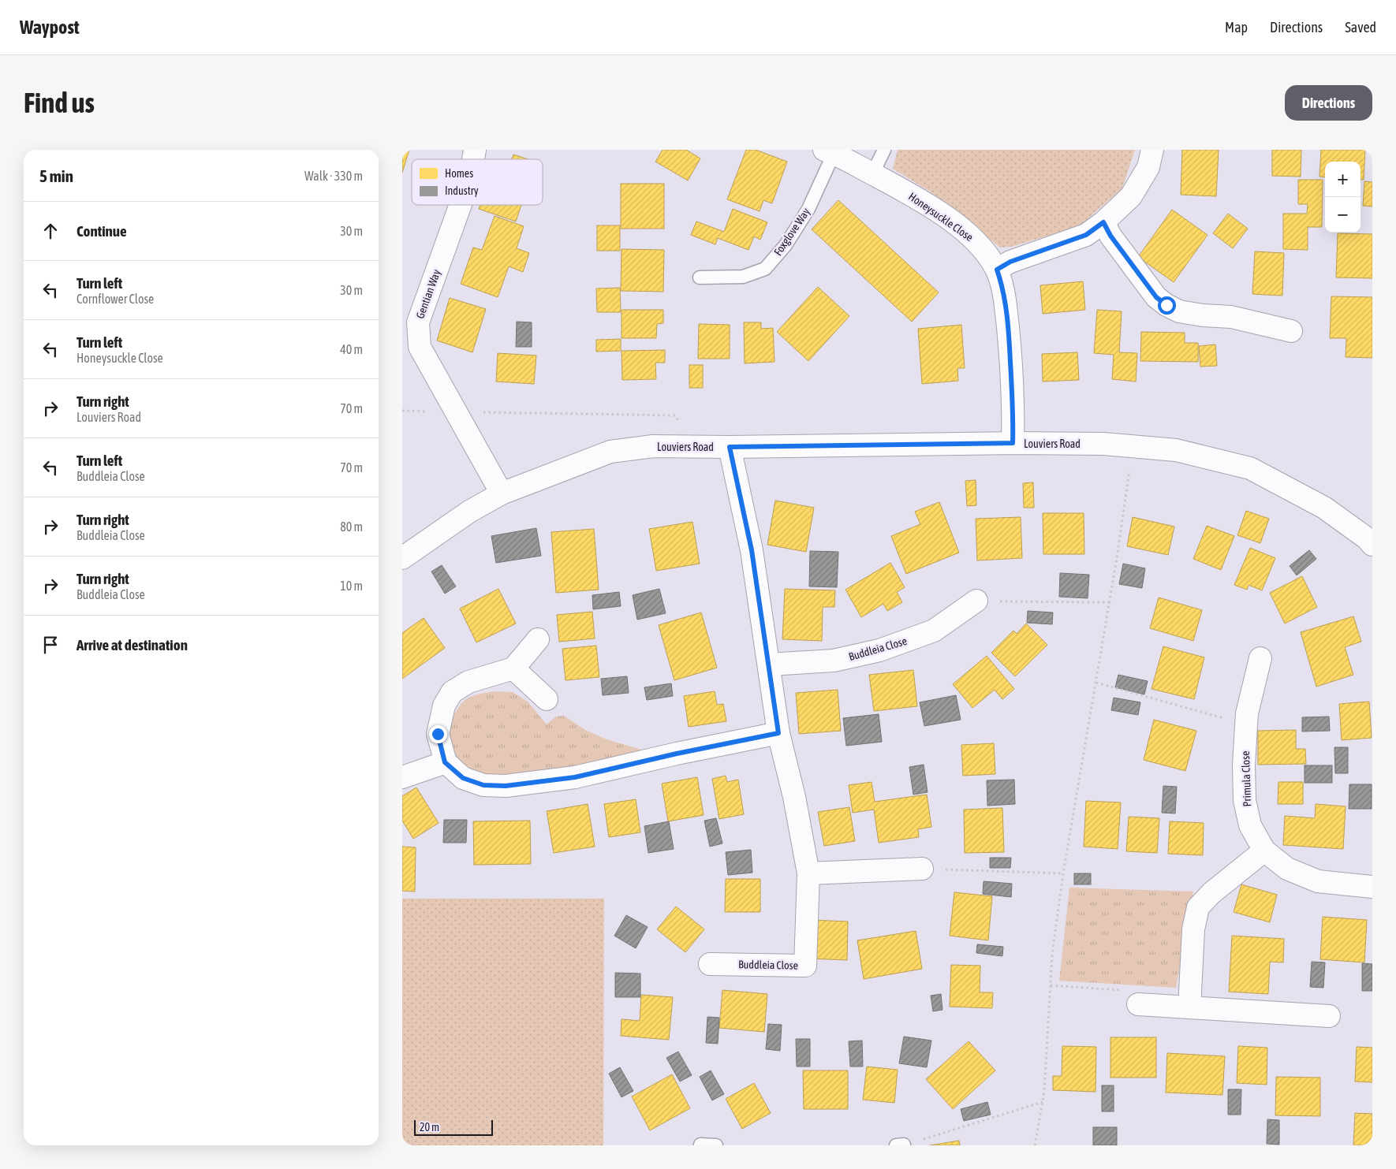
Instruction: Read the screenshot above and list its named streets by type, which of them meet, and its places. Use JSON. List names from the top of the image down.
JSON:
{
  "streets": {
    "street": [
      "Honeysuckle Close",
      "Gentian Way",
      "Louviers Road",
      "Buddleia Close",
      "Primula Close"
    ],
    "lane": ["Foxglove Way"]
  },
  "crossings": [
    ["Honeysuckle Close", "Foxglove Way"],
    ["Honeysuckle Close", "Louviers Road"],
    ["Gentian Way", "Louviers Road"],
    ["Louviers Road", "Buddleia Close"]
  ],
  "legend": ["Homes", "Industry"],
  "scale_bar": "20 m",
  "page": {
    "header": "Waypost",
    "nav": ["Map", "Directions", "Saved"],
    "buttons": "Directions",
    "title": "Find us",
    "heading": ["5 min", "Walk · 330 m"],
    "map_buttons": ["+", "−"],
    "list": [
      ["Continue", "30 m"],
      ["Turn left", "Cornflower Close", "30 m"],
      ["Turn left", "Honeysuckle Close", "40 m"],
      ["Turn right", "Louviers Road", "70 m"],
      ["Turn left", "Buddleia Close", "70 m"],
      ["Turn right", "Buddleia Close", "80 m"],
      ["Turn right", "Buddleia Close", "10 m"],
      "Arrive at destination"
    ],
    "scale": "20 m"
  }
}
